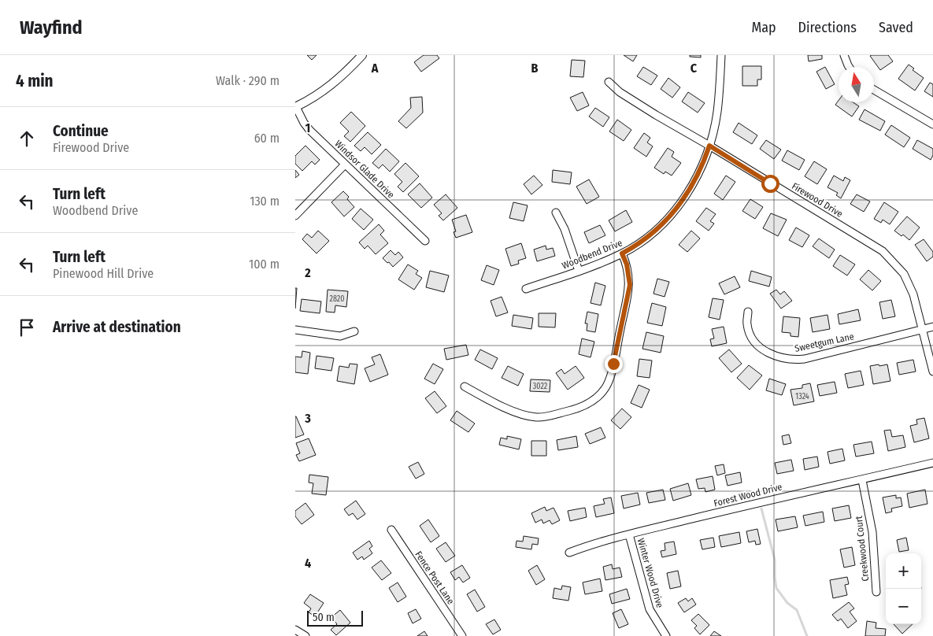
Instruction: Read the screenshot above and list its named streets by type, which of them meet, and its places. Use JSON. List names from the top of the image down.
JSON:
{
  "streets": {
    "street": [
      "Windsor Glade Drive",
      "Firewood Drive",
      "Woodbend Drive",
      "Sweetgum Lane",
      "Forest Wood Drive",
      "Creekwood Court",
      "Winter Wood Drive",
      "Fence Post Lane"
    ]
  },
  "crossings": [
    ["Firewood Drive", "Woodbend Drive"],
    ["Firewood Drive", "Sweetgum Lane"],
    ["Forest Wood Drive", "Creekwood Court"],
    ["Forest Wood Drive", "Winter Wood Drive"]
  ],
  "house_numbers": ["2820", "3022", "1324"],
  "scale_bar": "50 m",
  "north": "top",
  "page": {
    "header": "Wayfind",
    "nav": ["Map", "Directions", "Saved"],
    "heading": ["4 min", "Walk · 290 m"],
    "list": [
      ["Continue", "Firewood Drive", "60 m"],
      ["Turn left", "Woodbend Drive", "130 m"],
      ["Turn left", "Pinewood Hill Drive", "100 m"],
      "Arrive at destination"
    ],
    "map_buttons": ["+", "−"],
    "scale": "50 m"
  },
  "grid": {
    "columns": ["A", "B", "C"],
    "rows": [
      "1",
      "2",
      "3",
      "4"
    ]
  }
}
